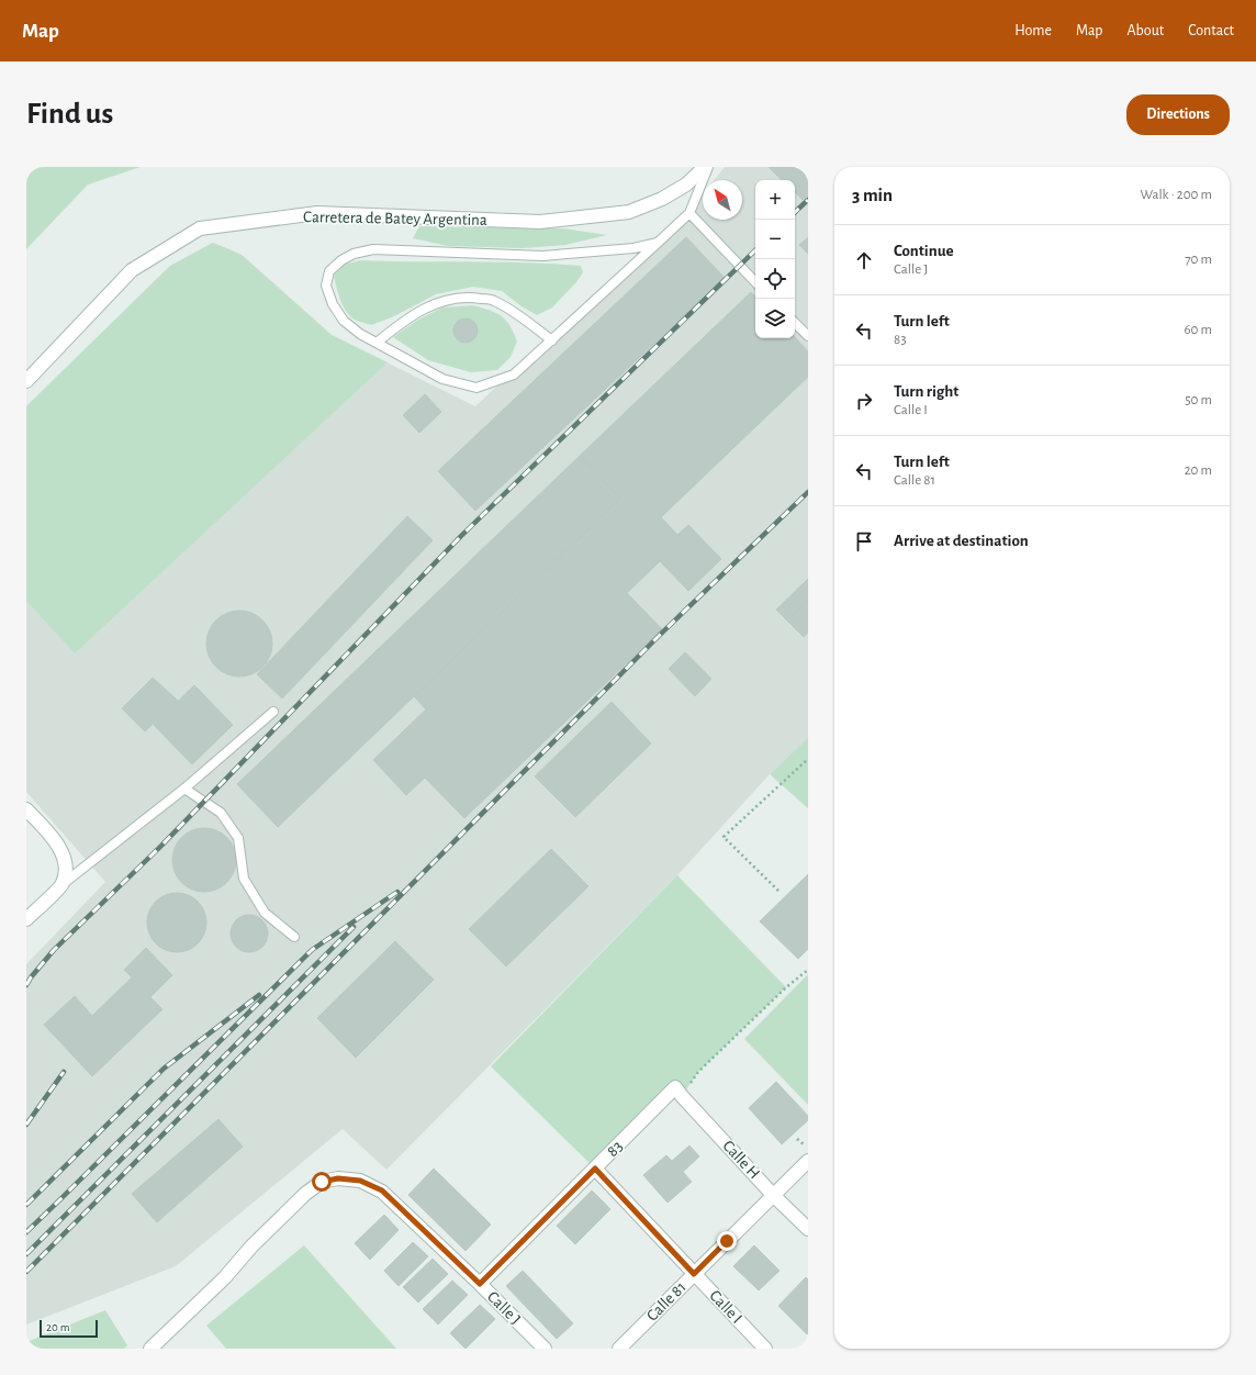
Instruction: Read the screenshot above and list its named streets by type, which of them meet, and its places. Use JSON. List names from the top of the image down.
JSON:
{
  "streets": {
    "street": [
      "Carretera de Batey Argentina",
      "83",
      "Calle H",
      "Calle 81",
      "Calle I",
      "Calle J"
    ]
  },
  "crossings": [
    ["83", "Calle H"],
    ["83", "Calle I"],
    ["83", "Calle J"],
    ["Calle H", "Calle 81"],
    ["Calle 81", "Calle I"]
  ],
  "scale_bar": "20 m",
  "north": "top left",
  "page": {
    "header": "Map",
    "nav": [
      "Home",
      "Map",
      "About",
      "Contact"
    ],
    "buttons": "Directions",
    "title": "Find us",
    "heading": ["3 min", "Walk · 200 m"],
    "map_buttons": ["+", "−"],
    "list": [
      ["Continue", "Calle J", "70 m"],
      ["Turn left", "83", "60 m"],
      ["Turn right", "Calle I", "50 m"],
      ["Turn left", "Calle 81", "20 m"],
      "Arrive at destination"
    ],
    "scale": "20 m"
  }
}
